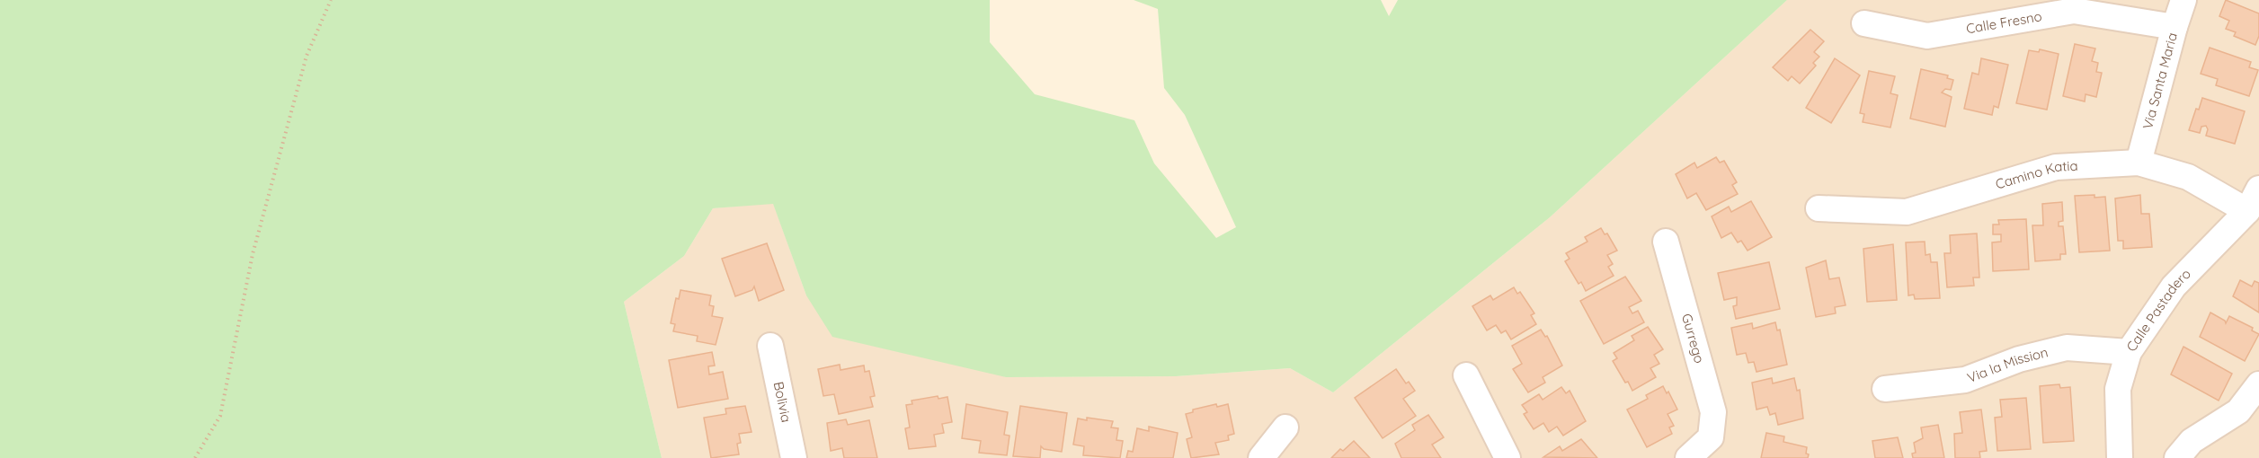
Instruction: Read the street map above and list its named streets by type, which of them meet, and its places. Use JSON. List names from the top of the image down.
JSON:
{
  "streets": {
    "street": [
      "Calle Fresno",
      "Via Santa Maria",
      "Camino Katia",
      "Calle Pastadero",
      "Gurrego",
      "Via la Mission",
      "Bolivia"
    ]
  },
  "crossings": [
    ["Calle Fresno", "Via Santa Maria"],
    ["Via Santa Maria", "Camino Katia"],
    ["Camino Katia", "Calle Pastadero"],
    ["Calle Pastadero", "Via la Mission"]
  ]
}
